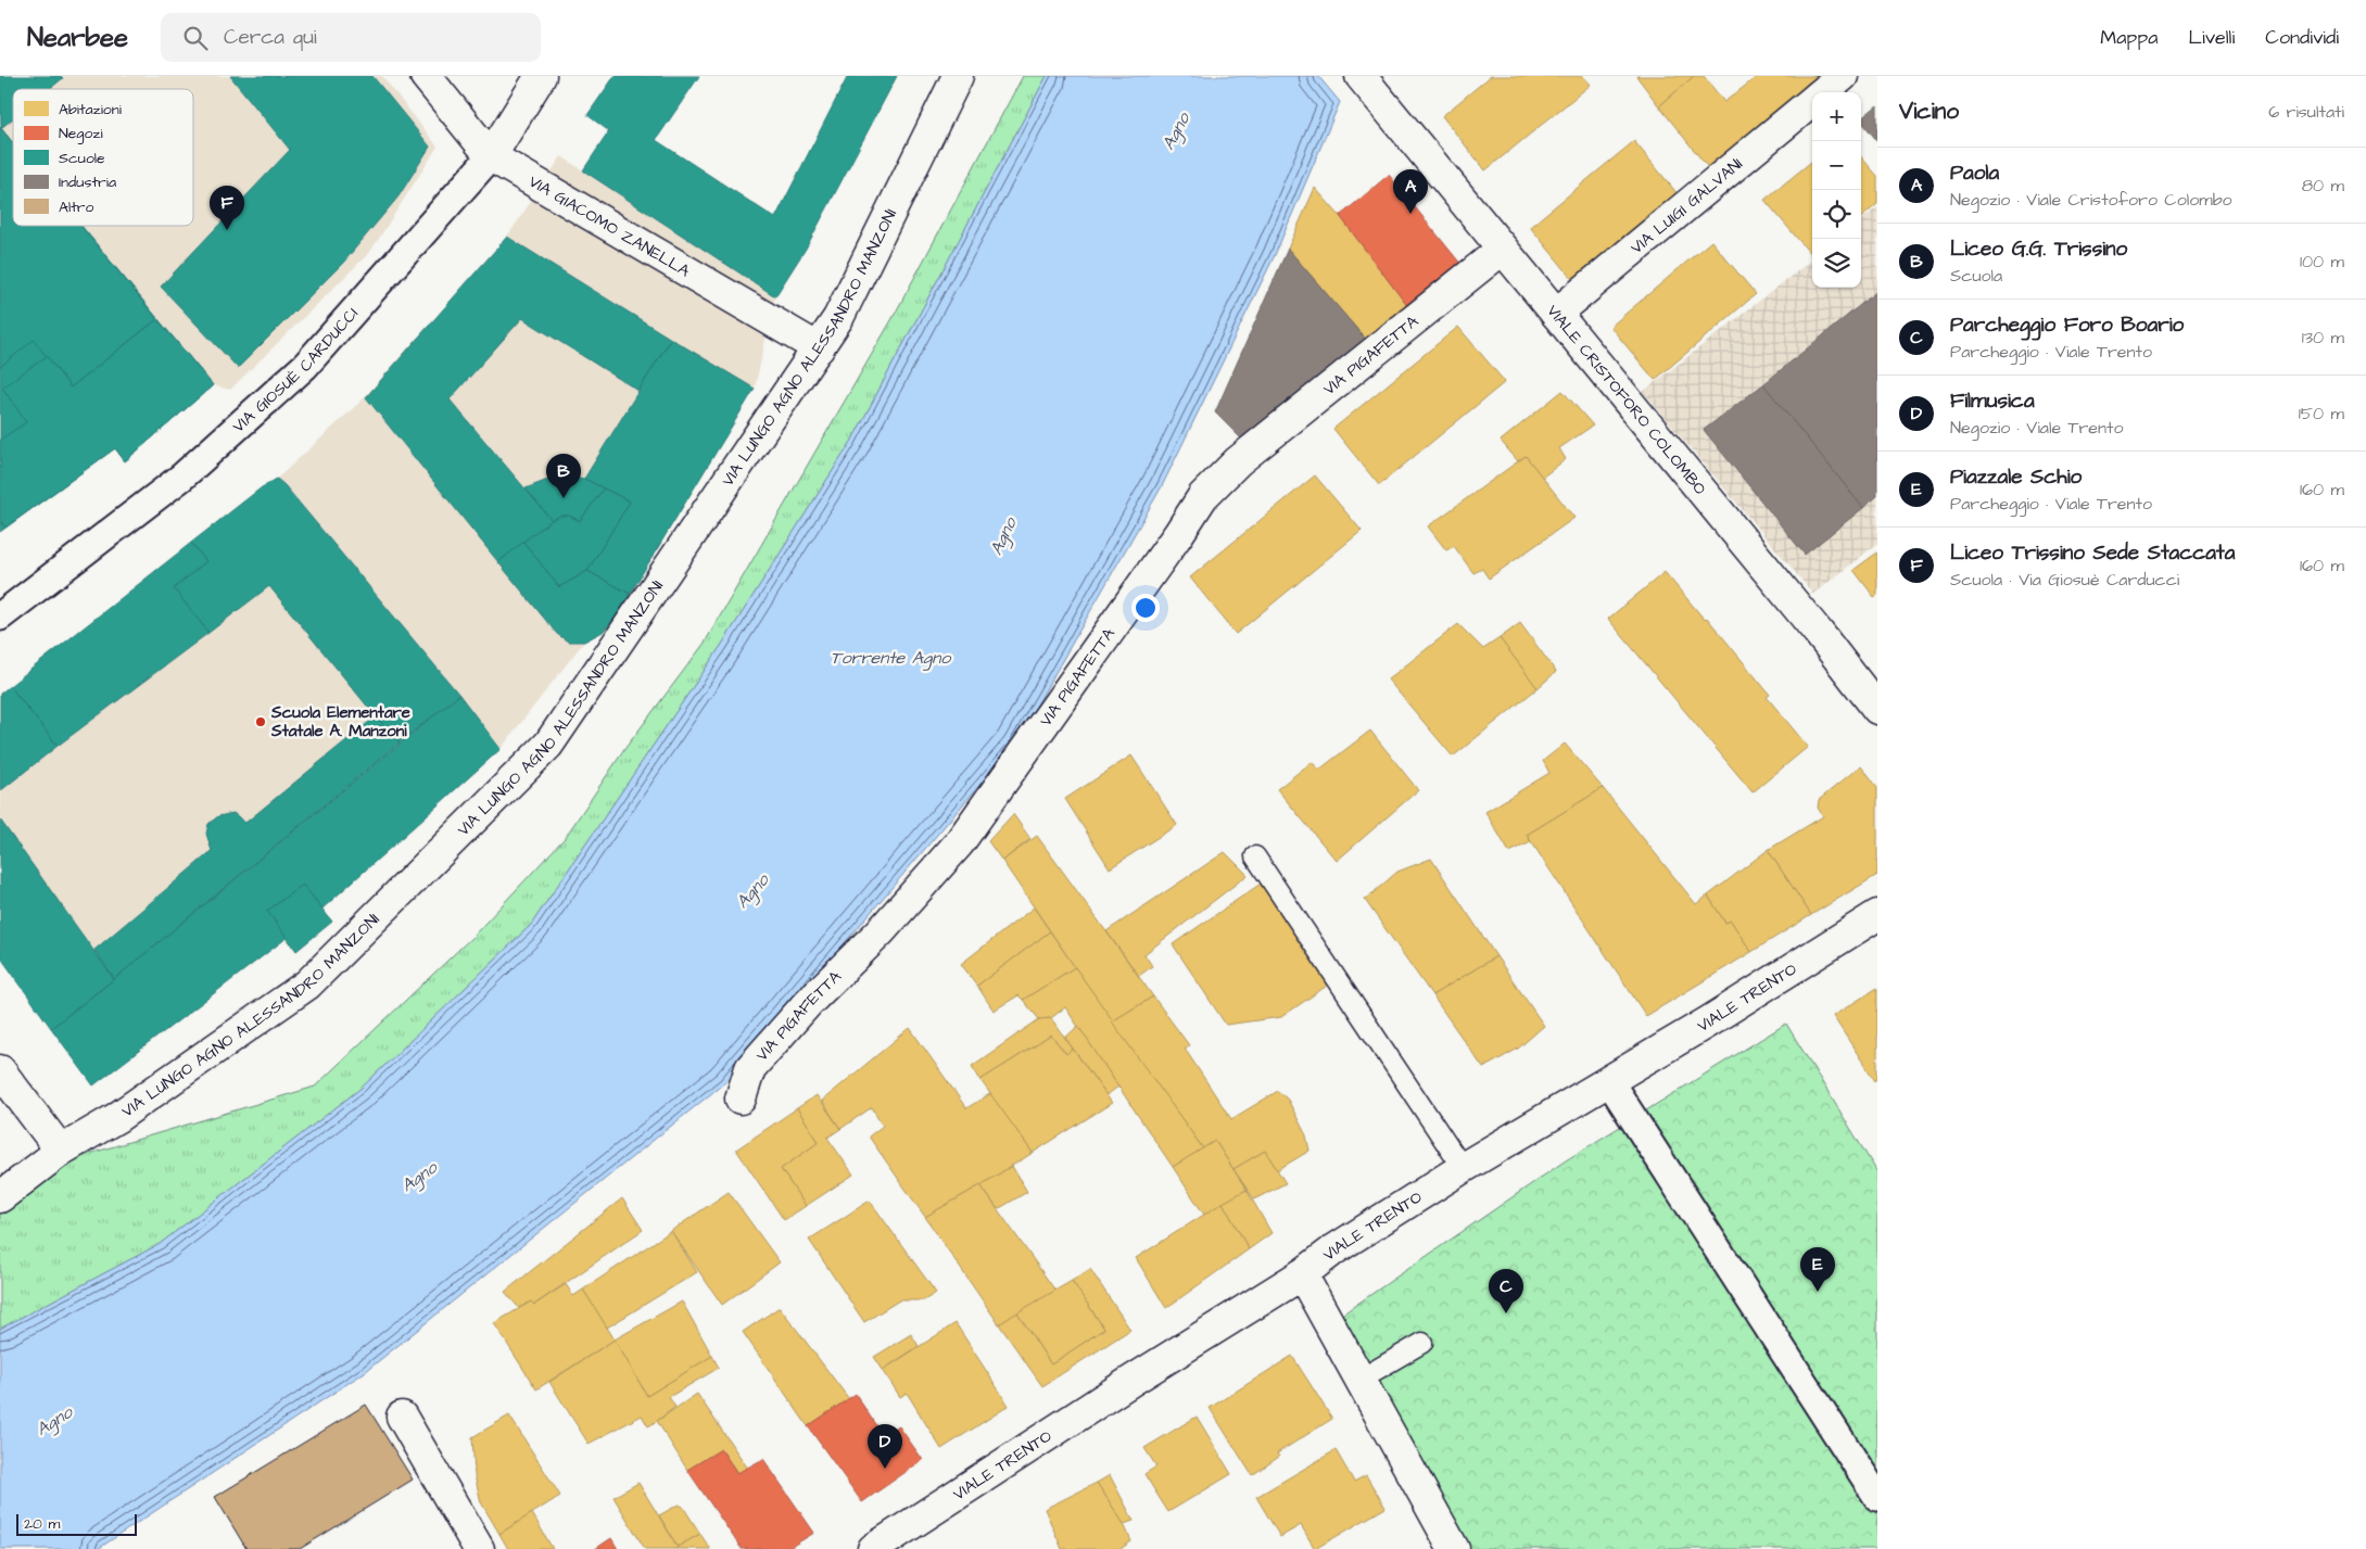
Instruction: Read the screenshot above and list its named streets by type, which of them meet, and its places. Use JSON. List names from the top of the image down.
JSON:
{
  "streets": {
    "street": [
      "VIA LUIGI GALVANI",
      "VIA GIACOMO ZANELLA",
      "VIA LUNGO AGNO ALESSANDRO MANZONI",
      "VIA PIGAFETTA",
      "VIA GIOSUÈ CARDUCCI",
      "VIALE CRISTOFORO COLOMBO",
      "VIALE TRENTO"
    ]
  },
  "crossings": [
    ["VIA LUIGI GALVANI", "VIALE CRISTOFORO COLOMBO"],
    ["VIA GIACOMO ZANELLA", "VIA LUNGO AGNO ALESSANDRO MANZONI"],
    ["VIA GIACOMO ZANELLA", "VIA GIOSUÈ CARDUCCI"],
    ["VIA PIGAFETTA", "VIALE CRISTOFORO COLOMBO"]
  ],
  "water": ["Agno", "Torrente Agno"],
  "places": ["Scuola Elementare Statale A. Manzoni"],
  "legend": [
    "Abitazioni",
    "Negozi",
    "Scuole",
    "Industria",
    "Altro"
  ],
  "scale_bar": "20 m",
  "page": {
    "header": "Nearbee",
    "search": "Cerca qui",
    "nav": ["Mappa", "Livelli", "Condividi"],
    "heading": ["Vicino", "6 risultati"],
    "map_buttons": ["+", "−"],
    "list": [
      {
        "mark": "A",
        "name": "Paola",
        "note": "Negozio · Viale Cristoforo Colombo",
        "value": "80 m"
      },
      {
        "mark": "B",
        "name": "Liceo G.G. Trissino",
        "note": "Scuola",
        "value": "100 m"
      },
      {
        "mark": "C",
        "name": "Parcheggio Foro Boario",
        "note": "Parcheggio · Viale Trento",
        "value": "130 m"
      },
      {
        "mark": "D",
        "name": "Filmusica",
        "note": "Negozio · Viale Trento",
        "value": "150 m"
      },
      {
        "mark": "E",
        "name": "Piazzale Schio",
        "note": "Parcheggio · Viale Trento",
        "value": "160 m"
      },
      {
        "mark": "F",
        "name": "Liceo Trissino Sede Staccata",
        "note": "Scuola · Via Giosuè Carducci",
        "value": "160 m"
      }
    ],
    "pins": [
      "A",
      "F",
      "B",
      "E",
      "C",
      "D"
    ],
    "scale": "20 m"
  }
}
